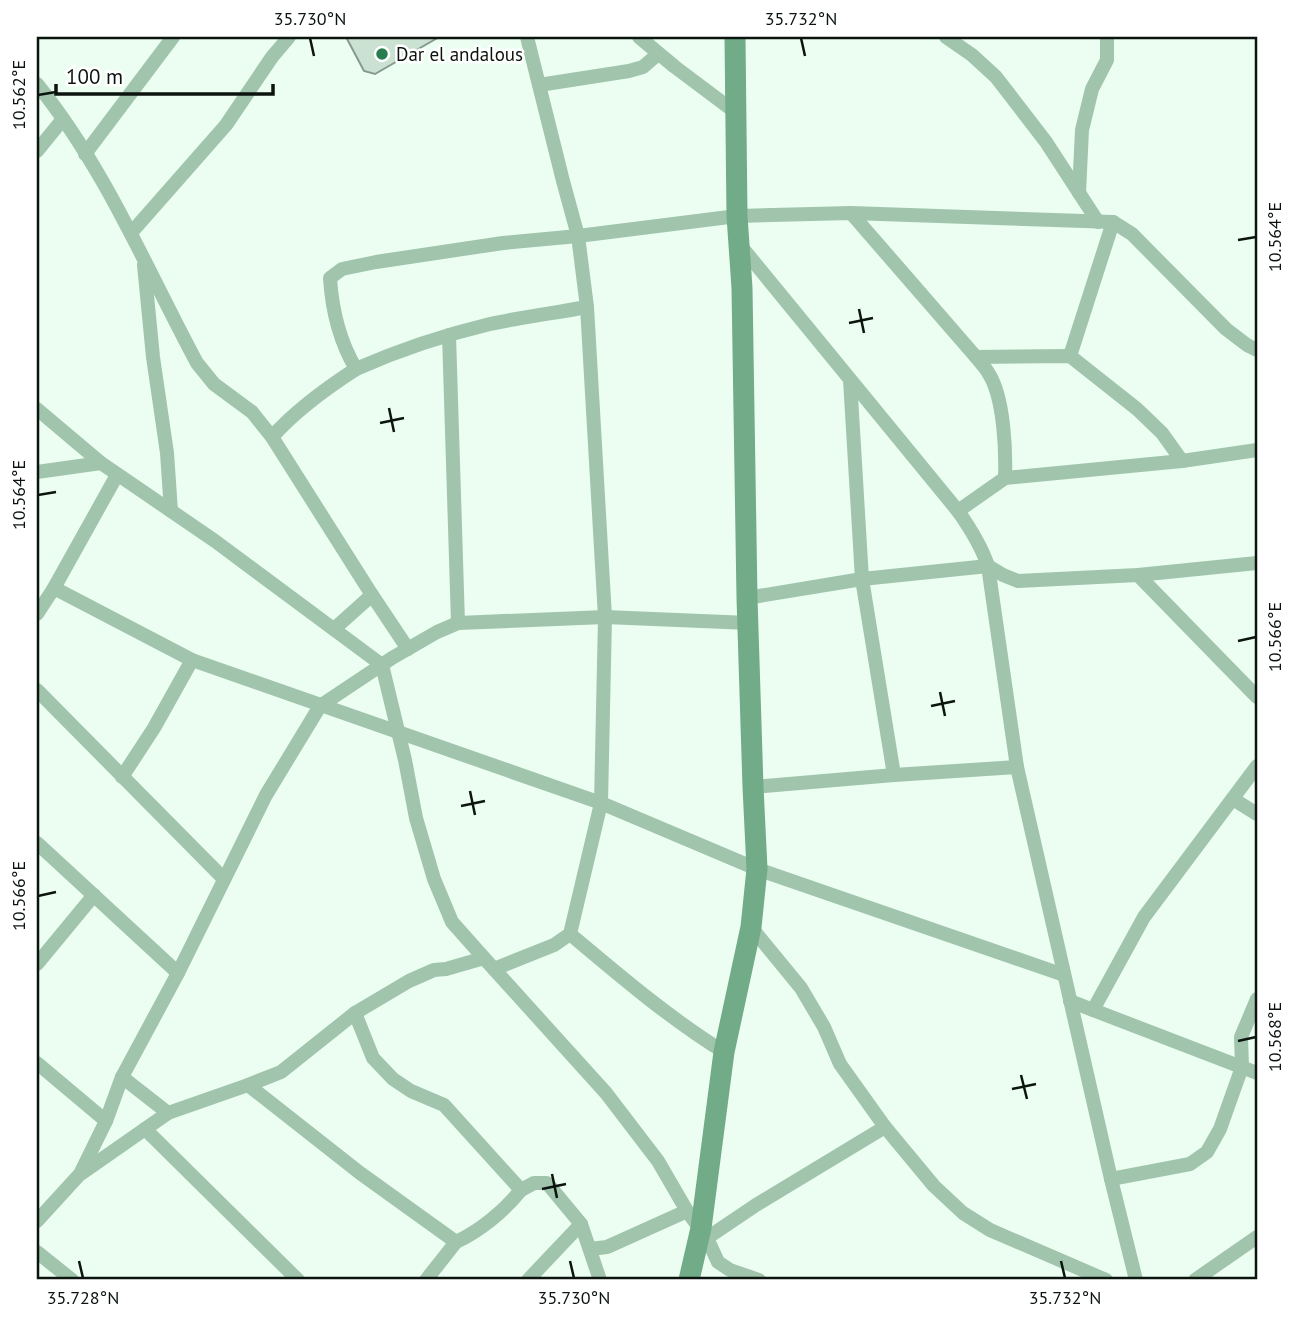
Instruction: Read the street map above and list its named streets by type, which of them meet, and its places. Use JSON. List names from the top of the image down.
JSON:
{
  "places": ["Dar el andalous"],
  "scale_bar": "100 m",
  "coordinates": [
    "35.730°N",
    "35.732°N",
    "10.562°E",
    "10.564°E",
    "10.566°E",
    "10.568°E",
    "35.728°N"
  ]
}
